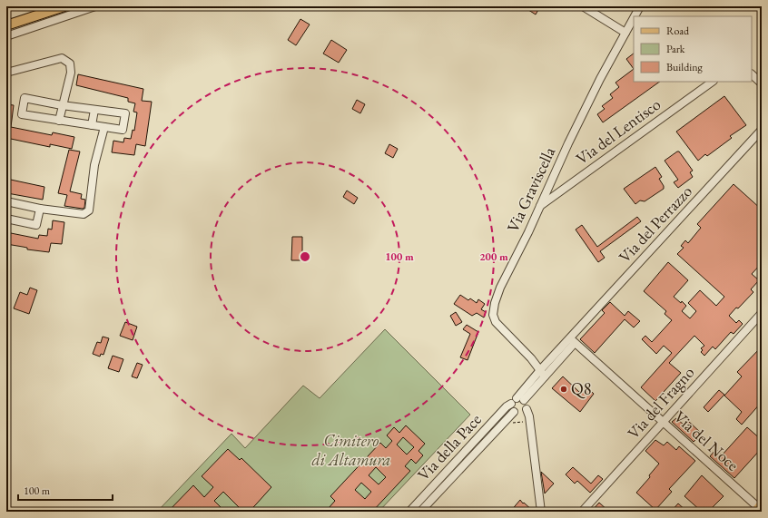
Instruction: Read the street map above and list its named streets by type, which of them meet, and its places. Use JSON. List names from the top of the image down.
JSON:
{
  "streets": {
    "street": [
      "Via del Lentisco",
      "Via Graviscella",
      "Via del Perrazzo",
      "Via del Fragno",
      "Via del Noce",
      "Via della Pace"
    ]
  },
  "crossings": [
    ["Via del Lentisco", "Via Graviscella"],
    ["Via Graviscella", "Via della Pace"],
    ["Via del Perrazzo", "Via del Noce"],
    ["Via del Perrazzo", "Via della Pace"],
    ["Via del Fragno", "Via del Noce"],
    ["Via del Noce", "Via della Pace"]
  ],
  "parks": ["Cimitero di Altamura"],
  "places": ["Q8"],
  "legend": ["Road", "Park", "Building"],
  "scale_bar": "100 m",
  "rings": ["100 m", "200 m"]
}
